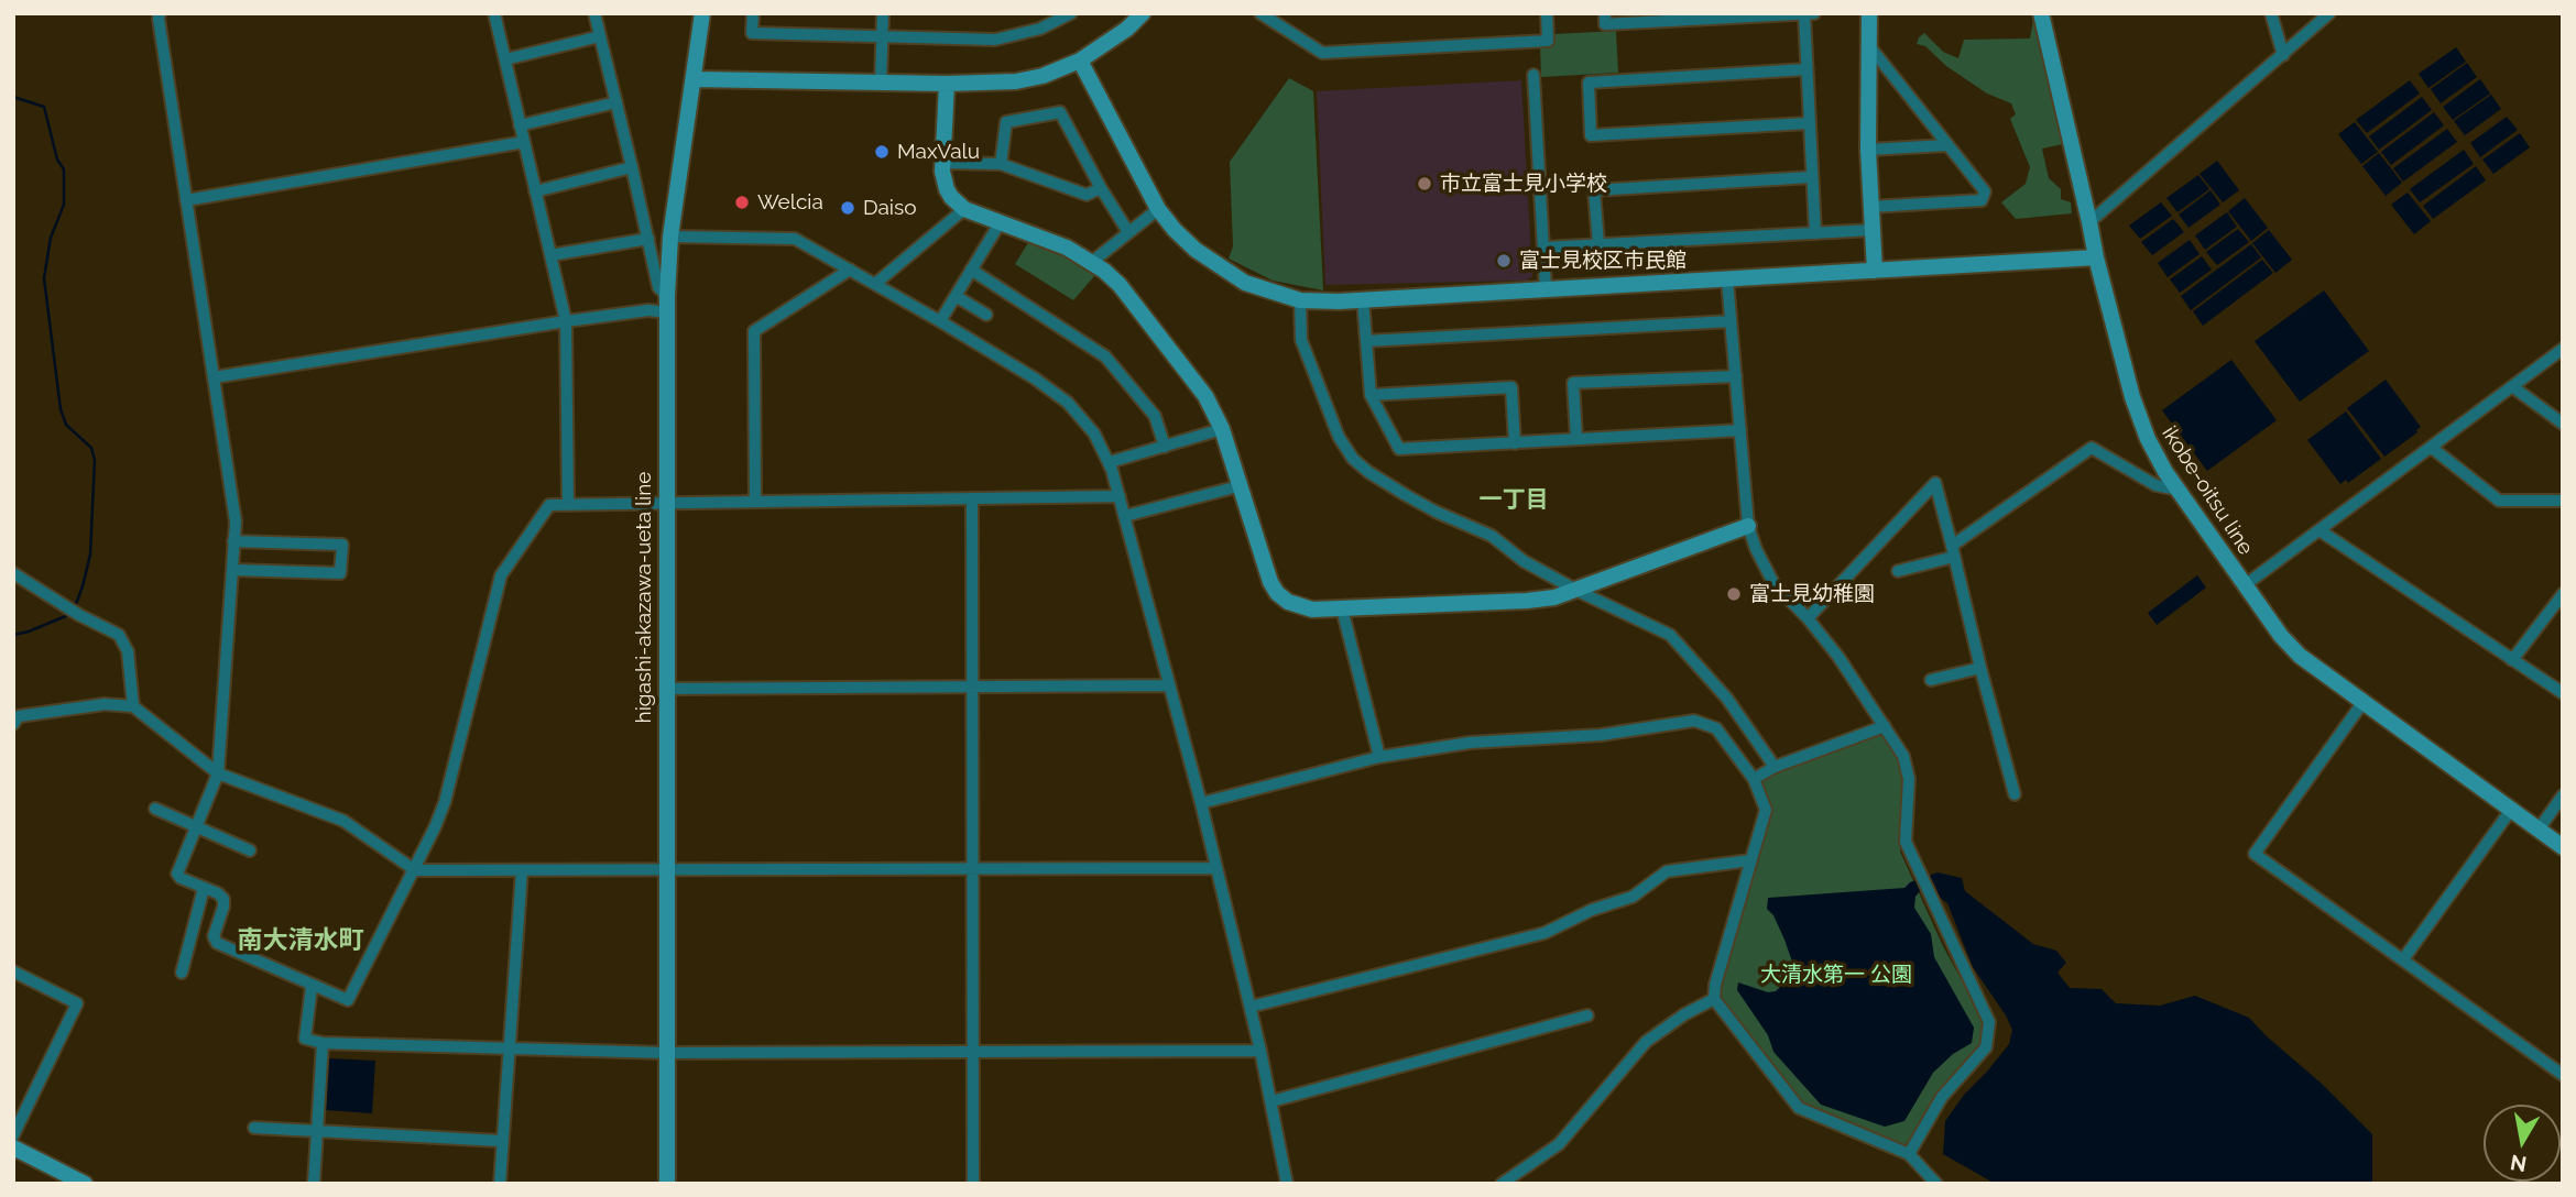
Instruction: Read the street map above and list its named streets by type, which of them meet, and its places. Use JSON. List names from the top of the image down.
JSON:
{
  "streets": {
    "street": ["ikobe-oitsu line", "higashi-akazawa-ueta line"]
  },
  "districts": ["一丁目", "南大清水町"],
  "parks": ["大清水第一 公園"],
  "places": [
    "MaxValu",
    "市立富士見小学校",
    "Welcia",
    "Daiso",
    "富士見校区市民館",
    "富士見幼稚園"
  ],
  "north": "bottom"
}
